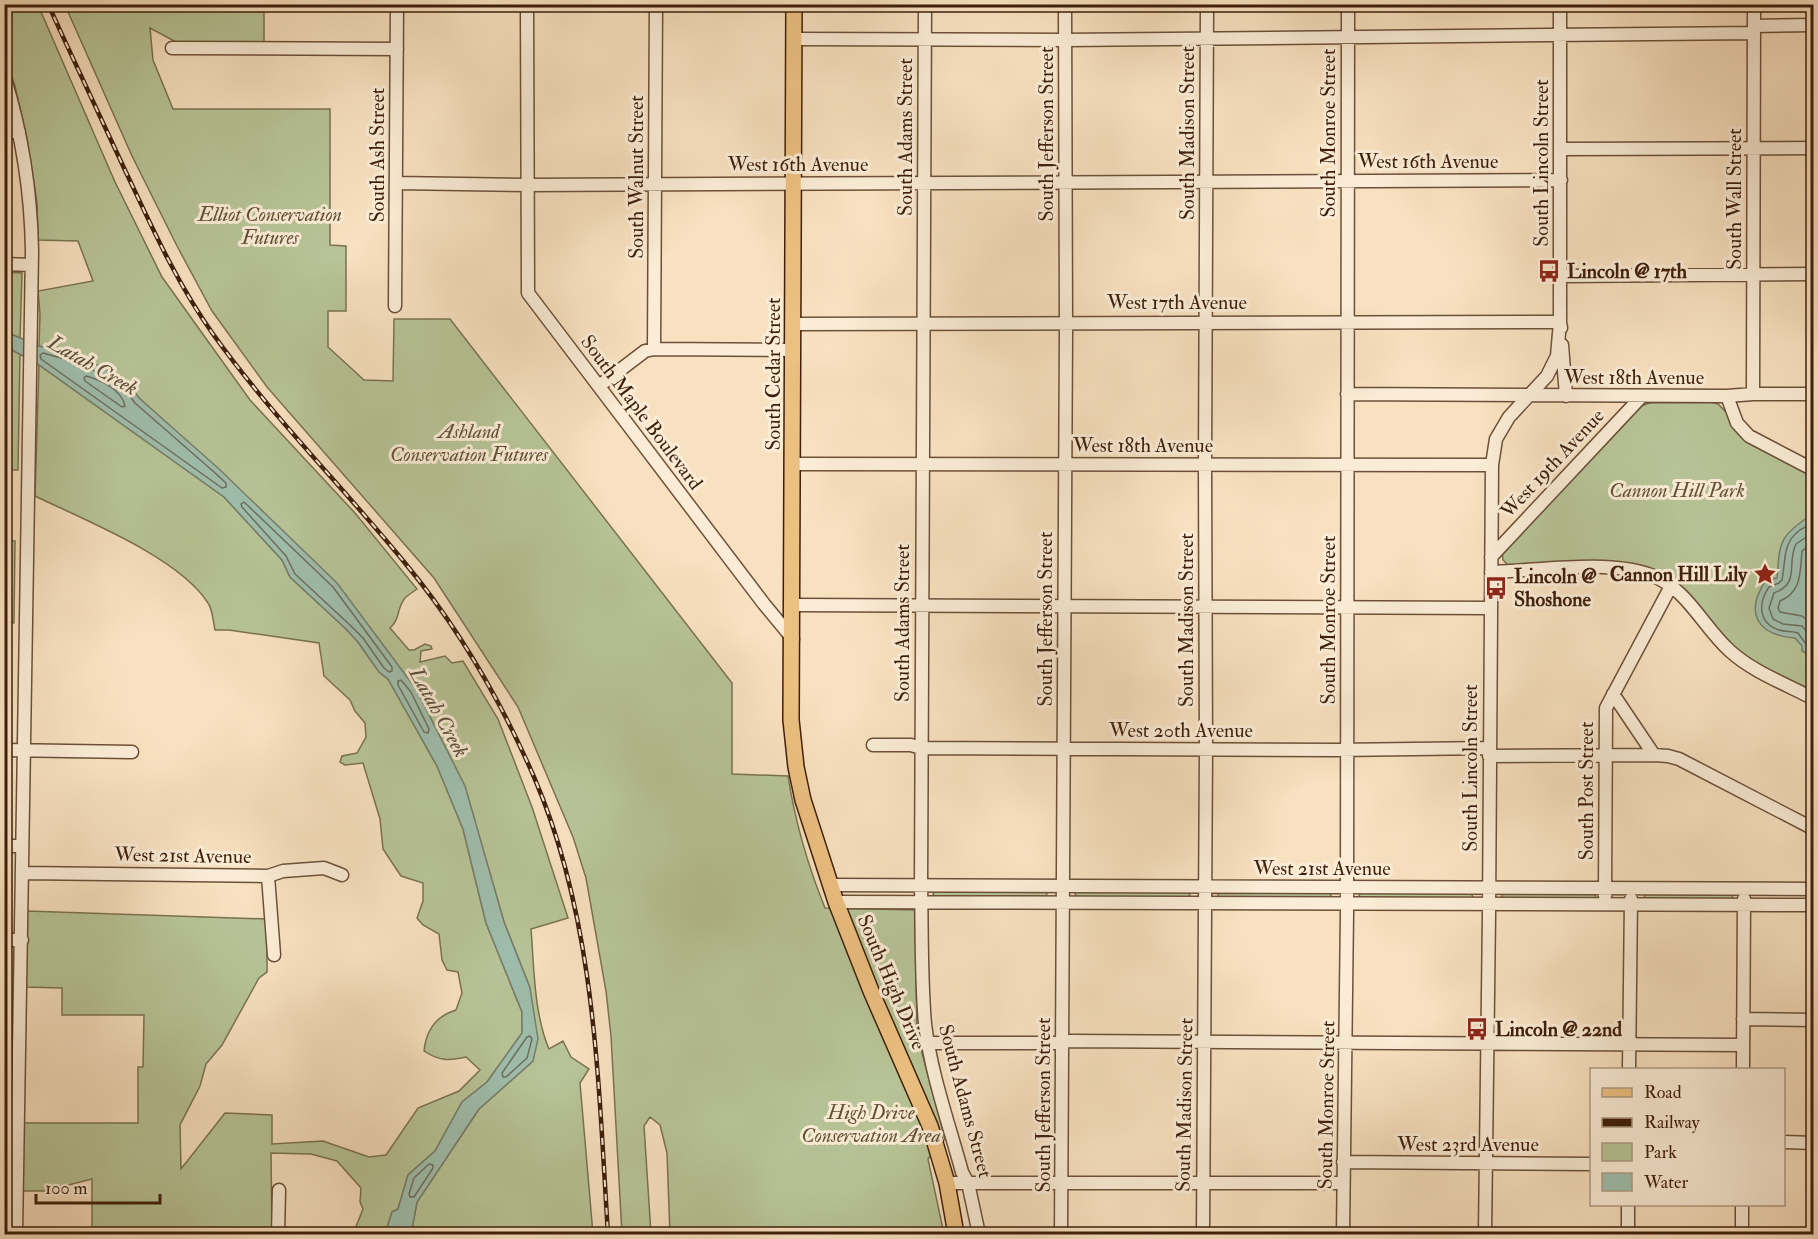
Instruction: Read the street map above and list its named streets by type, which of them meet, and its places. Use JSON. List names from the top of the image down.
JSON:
{
  "streets": {
    "main road": ["South Cedar Street", "South High Drive"],
    "street": [
      "South Madison Street",
      "South Monroe Street",
      "South Jefferson Street",
      "South Adams Street",
      "South Ash Street",
      "West 16th Avenue",
      "South Lincoln Street",
      "South Walnut Street",
      "South Wall Street",
      "West 17th Avenue",
      "West 18th Avenue",
      "South Maple Boulevard",
      "West 19th Avenue",
      "West 20th Avenue",
      "South Post Street",
      "West 21st Avenue",
      "West 23rd Avenue"
    ]
  },
  "crossings": [
    ["South Madison Street", "West 16th Avenue"],
    ["South Madison Street", "West 17th Avenue"],
    ["South Madison Street", "West 18th Avenue"],
    ["South Madison Street", "West 20th Avenue"],
    ["South Madison Street", "West 21st Avenue"],
    ["South Monroe Street", "West 16th Avenue"],
    ["South Monroe Street", "West 17th Avenue"],
    ["South Monroe Street", "West 18th Avenue"],
    ["South Monroe Street", "West 20th Avenue"],
    ["South Monroe Street", "West 21st Avenue"],
    ["South Monroe Street", "West 23rd Avenue"],
    ["South Jefferson Street", "West 16th Avenue"],
    ["South Jefferson Street", "West 17th Avenue"],
    ["South Jefferson Street", "West 18th Avenue"],
    ["South Jefferson Street", "West 20th Avenue"],
    ["South Jefferson Street", "West 21st Avenue"],
    ["South Adams Street", "West 16th Avenue"],
    ["South Adams Street", "West 17th Avenue"],
    ["South Adams Street", "West 18th Avenue"],
    ["South Adams Street", "West 20th Avenue"],
    ["South Adams Street", "West 21st Avenue"],
    ["South Ash Street", "West 16th Avenue"],
    ["West 16th Avenue", "South Lincoln Street"],
    ["West 16th Avenue", "South Walnut Street"],
    ["West 16th Avenue", "South Cedar Street"],
    ["West 16th Avenue", "South Maple Boulevard"],
    ["South Lincoln Street", "West 17th Avenue"],
    ["South Lincoln Street", "West 18th Avenue"],
    ["South Lincoln Street", "West 19th Avenue"],
    ["South Lincoln Street", "West 20th Avenue"],
    ["South Lincoln Street", "West 21st Avenue"],
    ["South Lincoln Street", "West 23rd Avenue"],
    ["South Wall Street", "West 18th Avenue"],
    ["West 17th Avenue", "South Cedar Street"],
    ["South Cedar Street", "West 18th Avenue"],
    ["South Cedar Street", "South Maple Boulevard"],
    ["South Cedar Street", "South High Drive"],
    ["West 18th Avenue", "West 19th Avenue"],
    ["West 20th Avenue", "South Post Street"],
    ["South Post Street", "West 21st Avenue"],
    ["West 21st Avenue", "South High Drive"]
  ],
  "water": ["Latah Creek"],
  "parks": [
    "Elliot Conservation Futures",
    "Ashland Conservation Futures",
    "Cannon Hill Park",
    "High Drive Conservation Area"
  ],
  "places": {
    "bus stop": ["Lincoln @ 17th", "Lincoln @ Shoshone", "Lincoln @ 22nd"],
    "place": ["Cannon Hill Lily"]
  },
  "legend": [
    "Road",
    "Railway",
    "Park",
    "Water"
  ],
  "scale_bar": "100 m"
}
